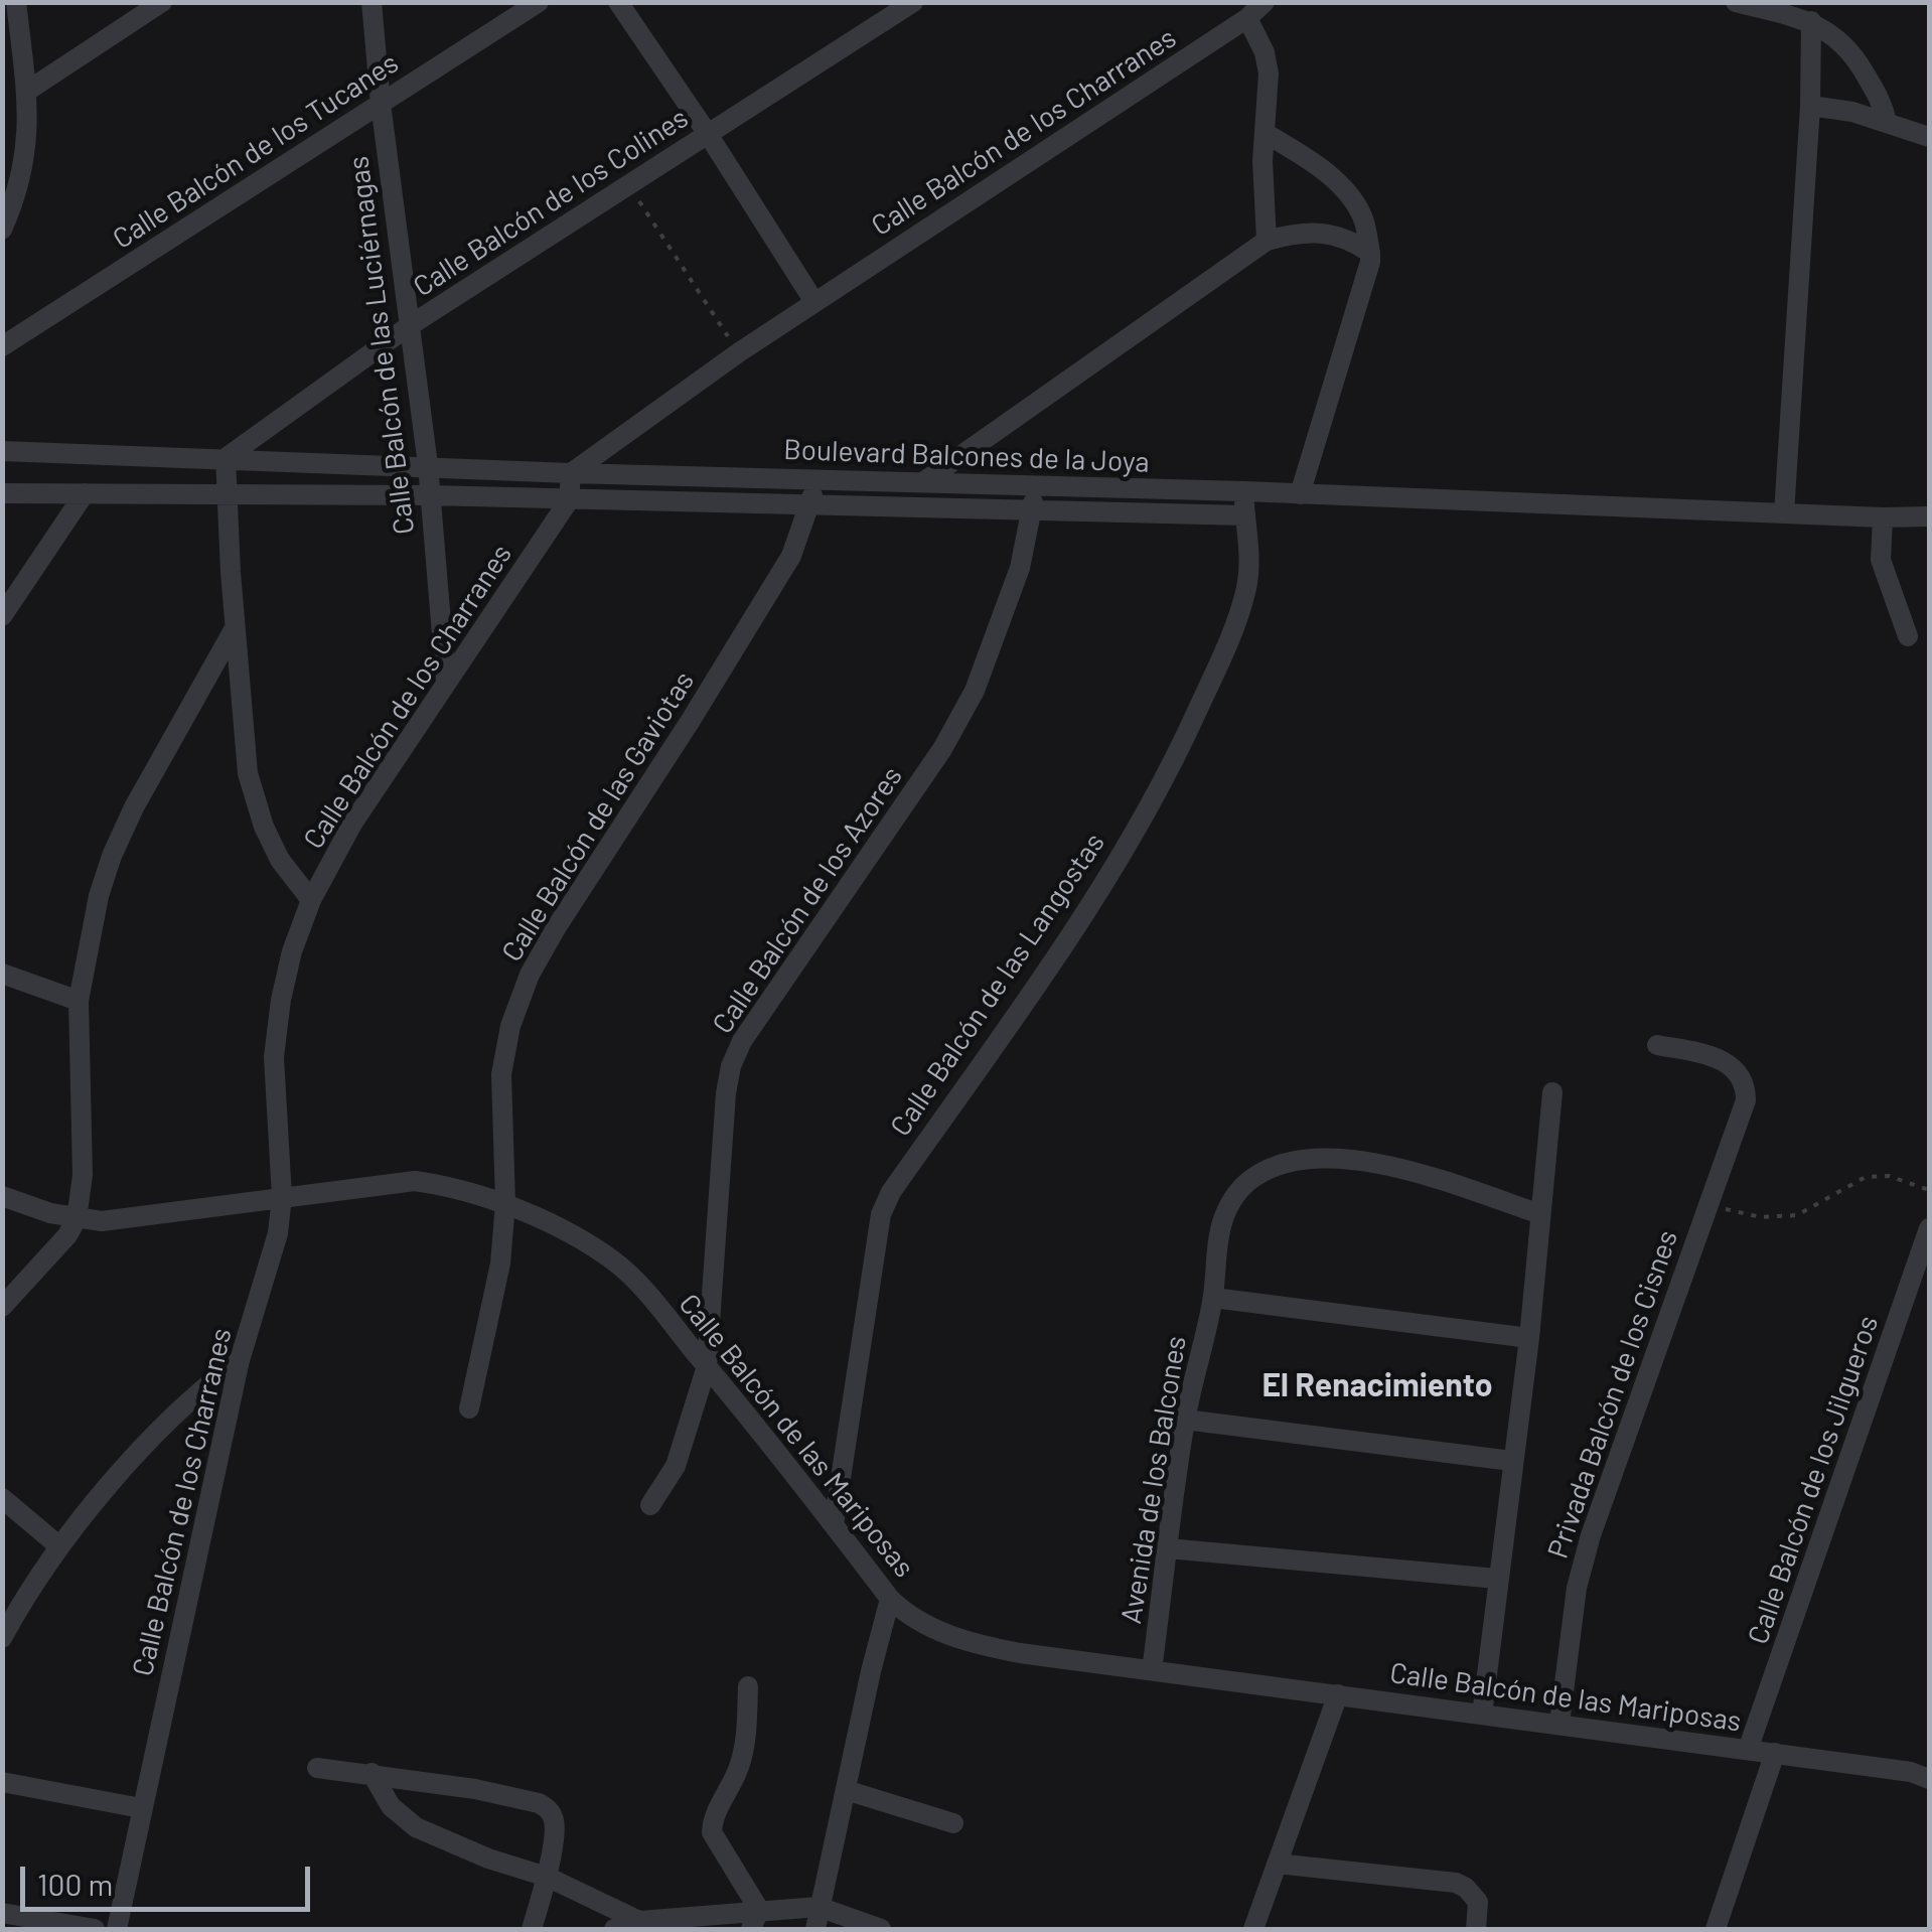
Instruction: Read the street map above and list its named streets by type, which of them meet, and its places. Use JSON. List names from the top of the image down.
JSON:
{
  "streets": {
    "street": [
      "Calle Balcón de los Charranes",
      "Calle Balcón de los Tucanes",
      "Calle Balcón de los Colines",
      "Calle Balcón de las Luciérnagas",
      "Boulevard Balcones de la Joya",
      "Calle Balcón de las Gaviotas",
      "Calle Balcón de los Azores",
      "Calle Balcón de las Langostas",
      "Privada Balcón de los Cisnes",
      "Calle Balcón de las Mariposas",
      "Avenida de los Balcones",
      "Calle Balcón de los Jilgueros"
    ]
  },
  "crossings": [
    ["Calle Balcón de los Charranes", "Calle Balcón de las Luciérnagas"],
    ["Calle Balcón de los Charranes", "Boulevard Balcones de la Joya"],
    ["Calle Balcón de los Charranes", "Calle Balcón de las Mariposas"],
    ["Calle Balcón de los Tucanes", "Calle Balcón de las Luciérnagas"],
    ["Calle Balcón de los Colines", "Calle Balcón de las Luciérnagas"],
    ["Calle Balcón de los Colines", "Boulevard Balcones de la Joya"],
    ["Calle Balcón de las Luciérnagas", "Boulevard Balcones de la Joya"],
    ["Boulevard Balcones de la Joya", "Calle Balcón de las Gaviotas"],
    ["Boulevard Balcones de la Joya", "Calle Balcón de los Azores"],
    ["Boulevard Balcones de la Joya", "Calle Balcón de las Langostas"],
    ["Calle Balcón de las Gaviotas", "Calle Balcón de las Mariposas"],
    ["Calle Balcón de los Azores", "Calle Balcón de las Mariposas"],
    ["Calle Balcón de las Langostas", "Calle Balcón de las Mariposas"],
    ["Privada Balcón de los Cisnes", "Calle Balcón de las Mariposas"],
    ["Calle Balcón de las Mariposas", "Avenida de los Balcones"],
    ["Calle Balcón de las Mariposas", "Calle Balcón de los Jilgueros"]
  ],
  "districts": ["El Renacimiento"],
  "scale_bar": "100 m"
}
